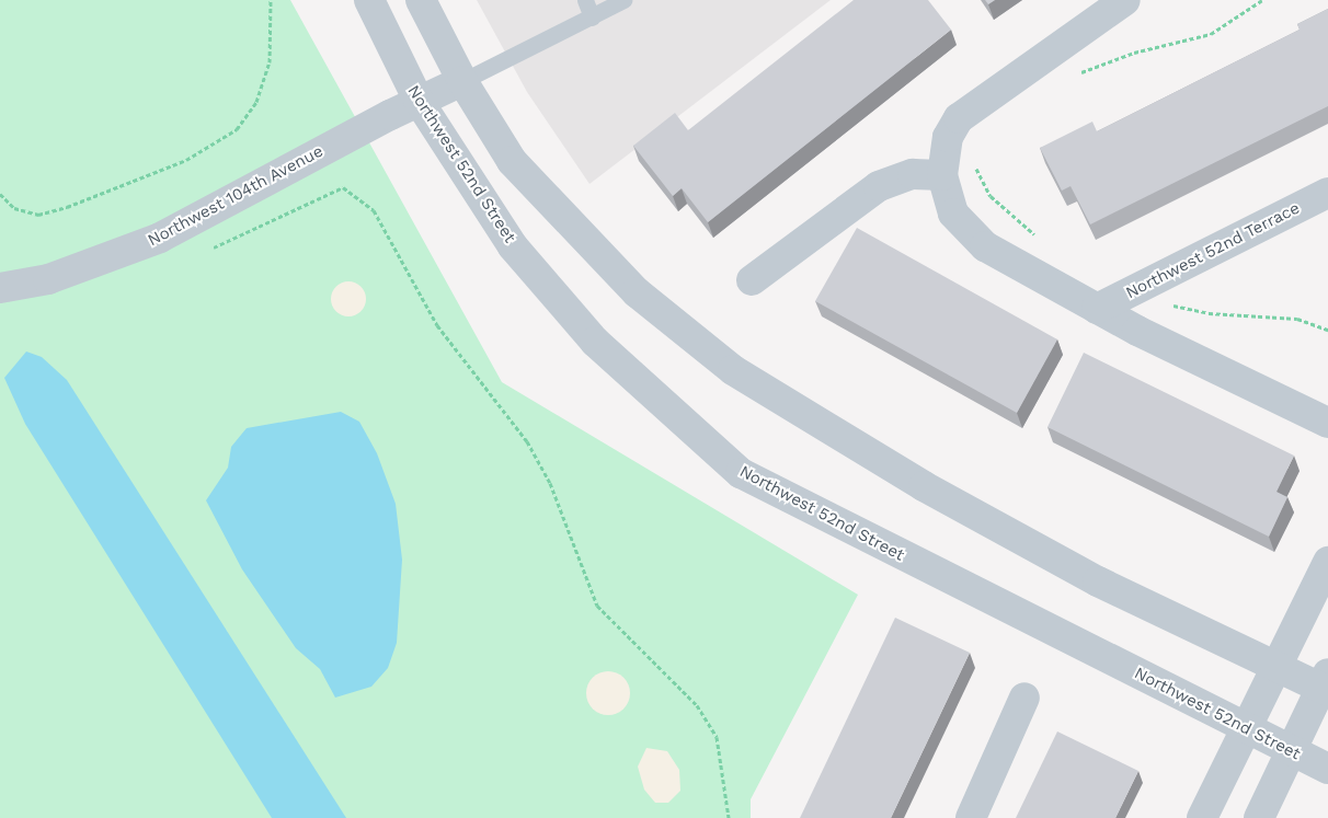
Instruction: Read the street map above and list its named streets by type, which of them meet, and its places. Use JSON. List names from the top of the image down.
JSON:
{
  "streets": {
    "street": ["Northwest 52nd Street", "Northwest 104th Avenue", "Northwest 52nd Terrace"]
  },
  "crossings": [
    ["Northwest 52nd Street", "Northwest 104th Avenue"]
  ]
}
